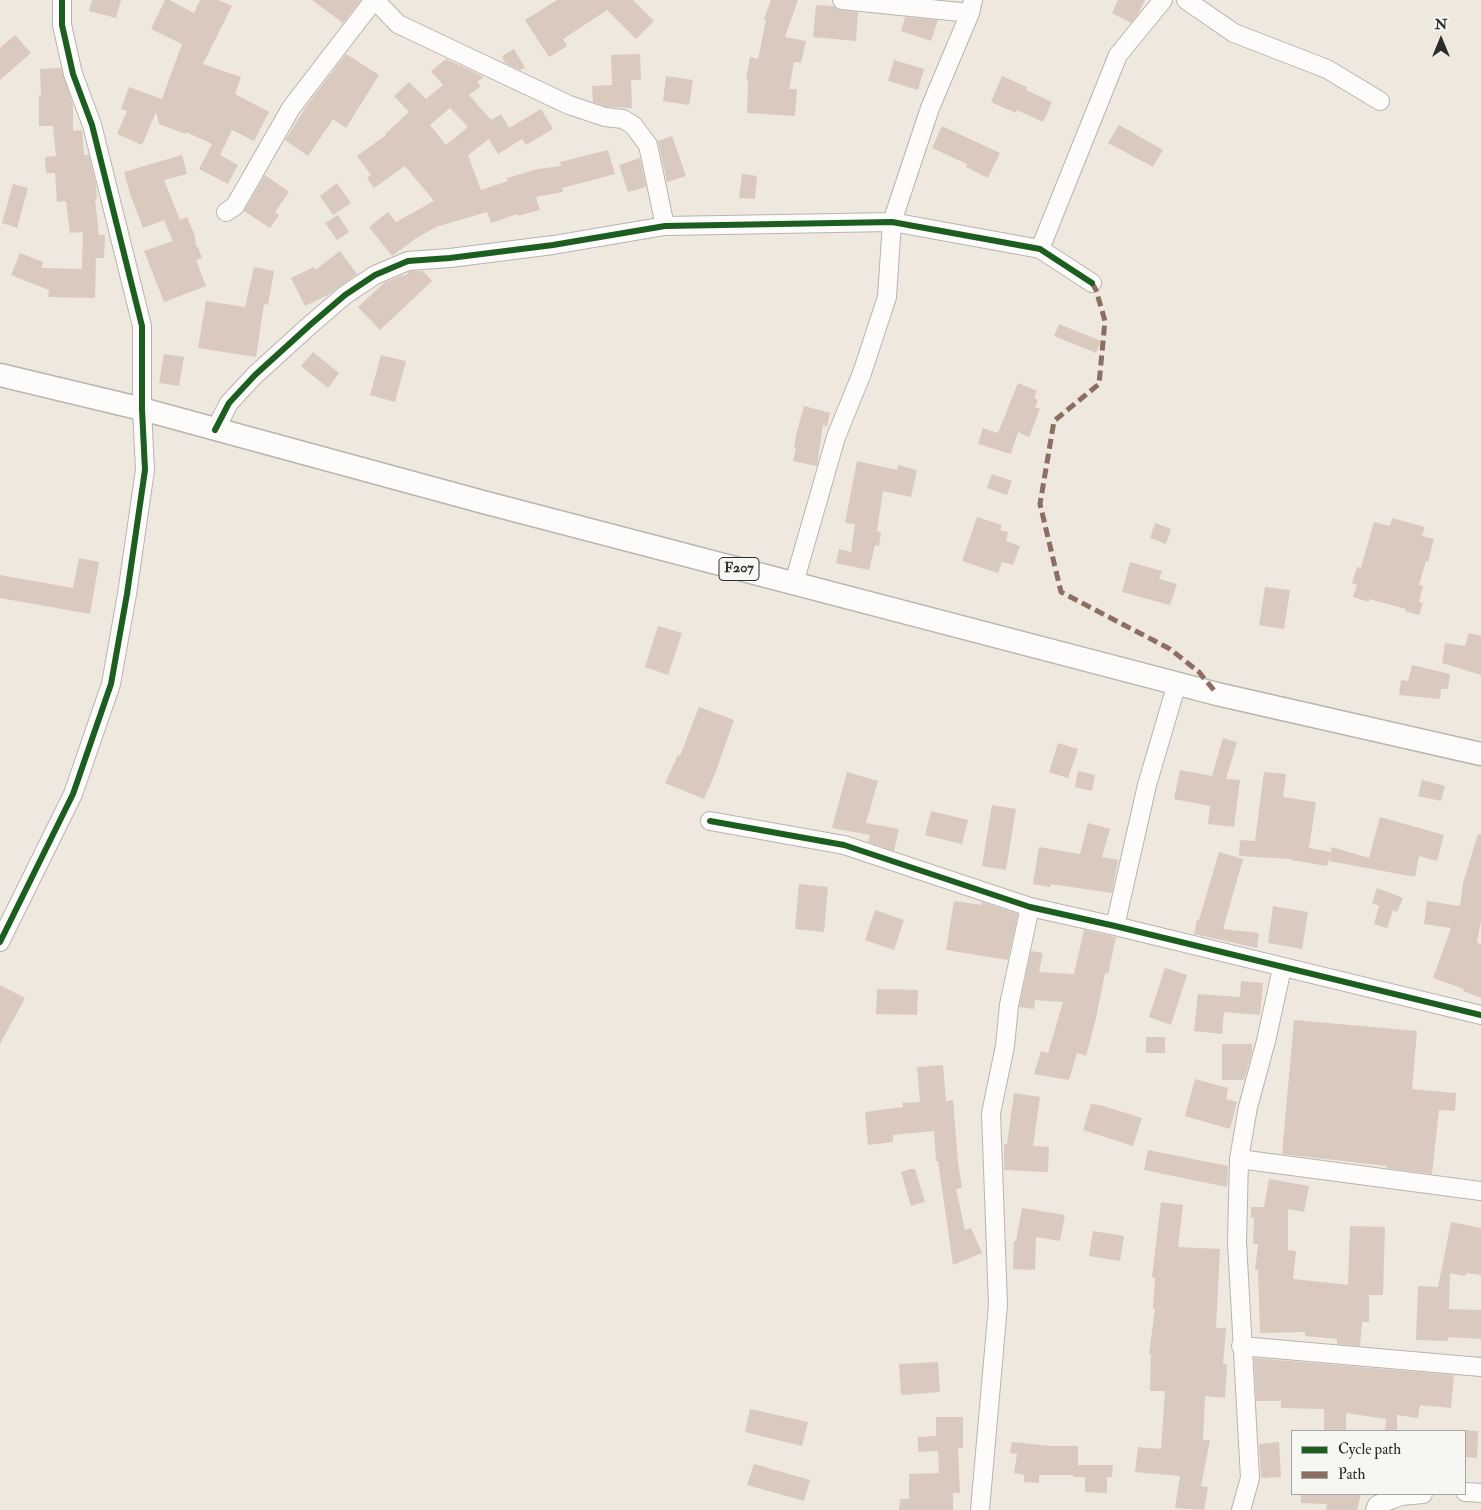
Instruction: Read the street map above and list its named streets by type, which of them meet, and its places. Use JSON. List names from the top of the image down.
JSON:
{
  "streets": {
    "main road": ["F207"]
  },
  "legend": ["Cycle path", "Path"],
  "north": "top"
}
